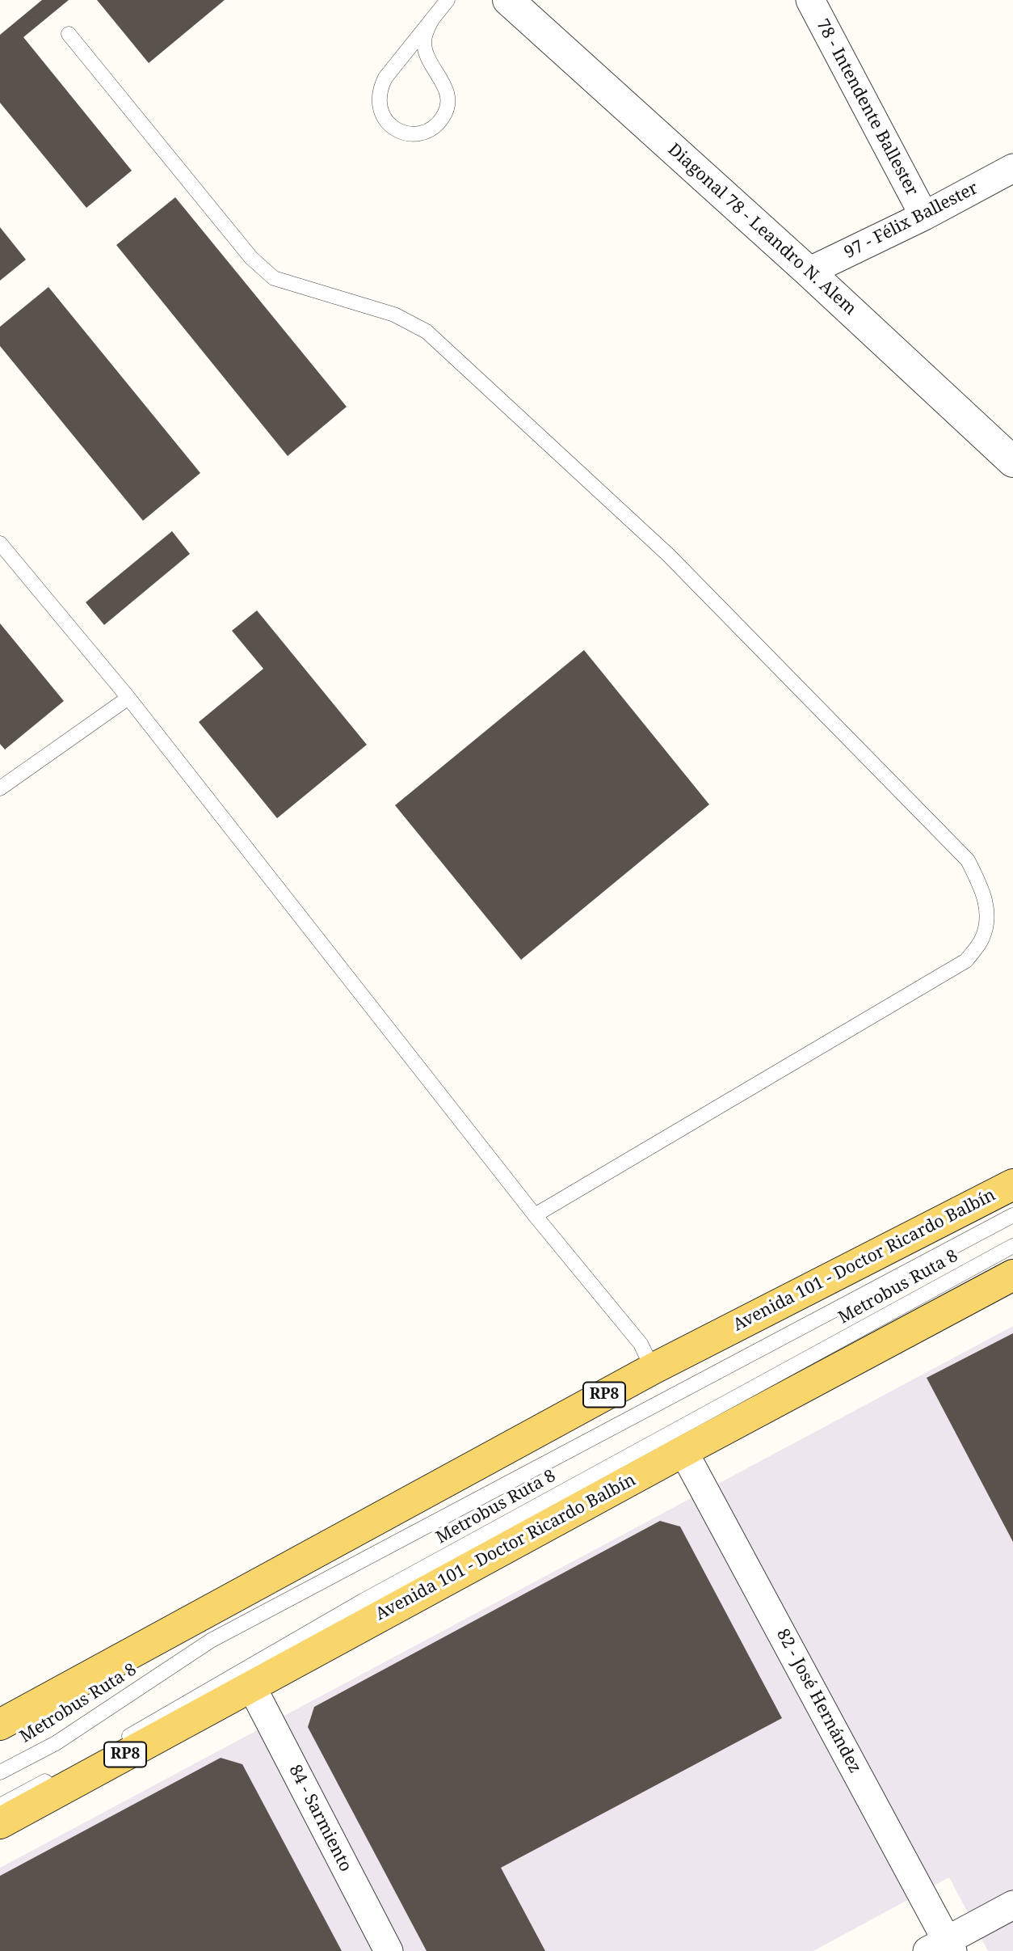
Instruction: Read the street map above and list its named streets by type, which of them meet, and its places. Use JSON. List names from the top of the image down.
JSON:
{
  "streets": {
    "main road": ["Avenida 101 - Doctor Ricardo Balbín", "RP8"],
    "street": [
      "78 - Intendente Ballester",
      "97 - Félix Ballester",
      "Diagonal 78 - Leandro N. Alem",
      "82 - José Hernández",
      "84 - Sarmiento"
    ],
    "lane": ["Metrobus Ruta 8"]
  },
  "crossings": [
    ["78 - Intendente Ballester", "97 - Félix Ballester"],
    ["97 - Félix Ballester", "Diagonal 78 - Leandro N. Alem"],
    ["Avenida 101 - Doctor Ricardo Balbín", "82 - José Hernández"],
    ["Avenida 101 - Doctor Ricardo Balbín", "84 - Sarmiento"]
  ]
}
